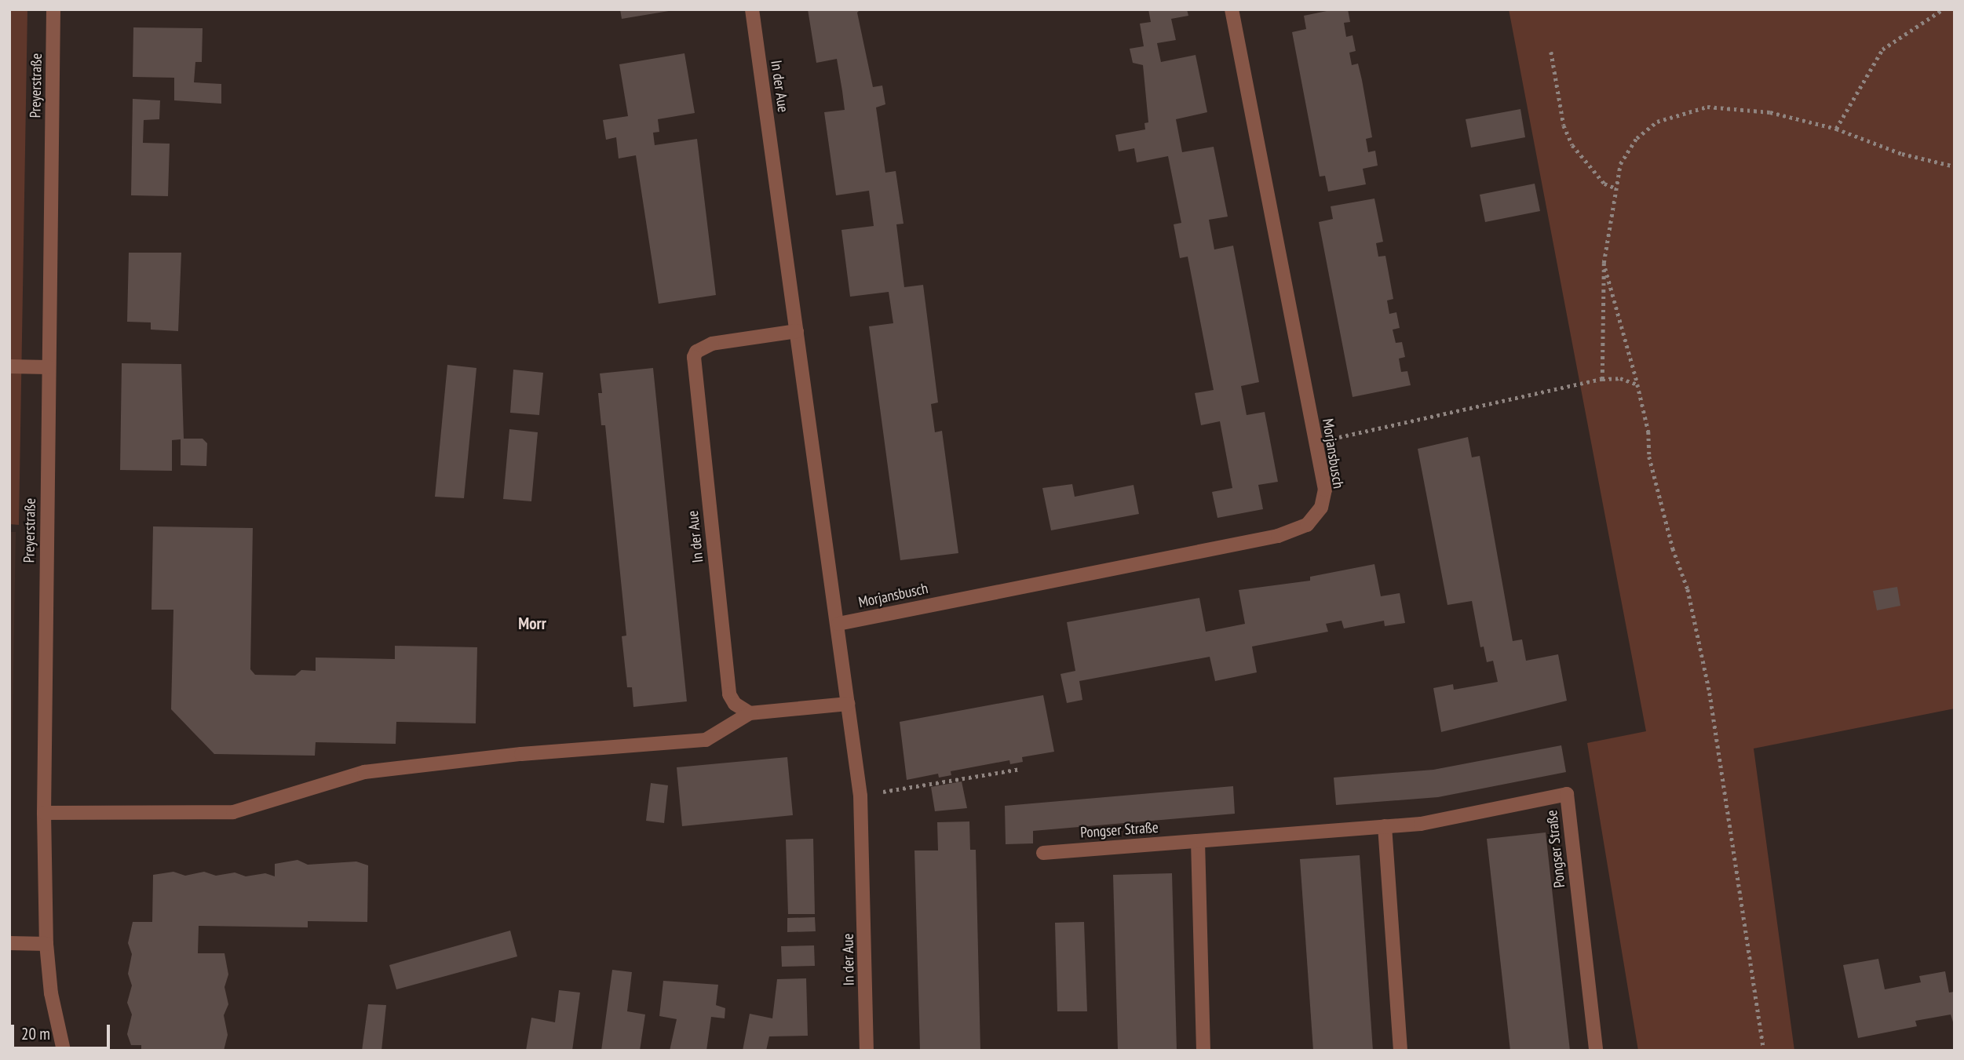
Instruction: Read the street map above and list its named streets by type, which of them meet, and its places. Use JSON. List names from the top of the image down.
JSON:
{
  "streets": {
    "street": [
      "Preyerstraße",
      "In der Aue",
      "Morjansbusch",
      "Pongser Straße"
    ]
  },
  "crossings": [
    ["In der Aue", "Morjansbusch"]
  ],
  "districts": ["Morr"],
  "scale_bar": "20 m"
}
